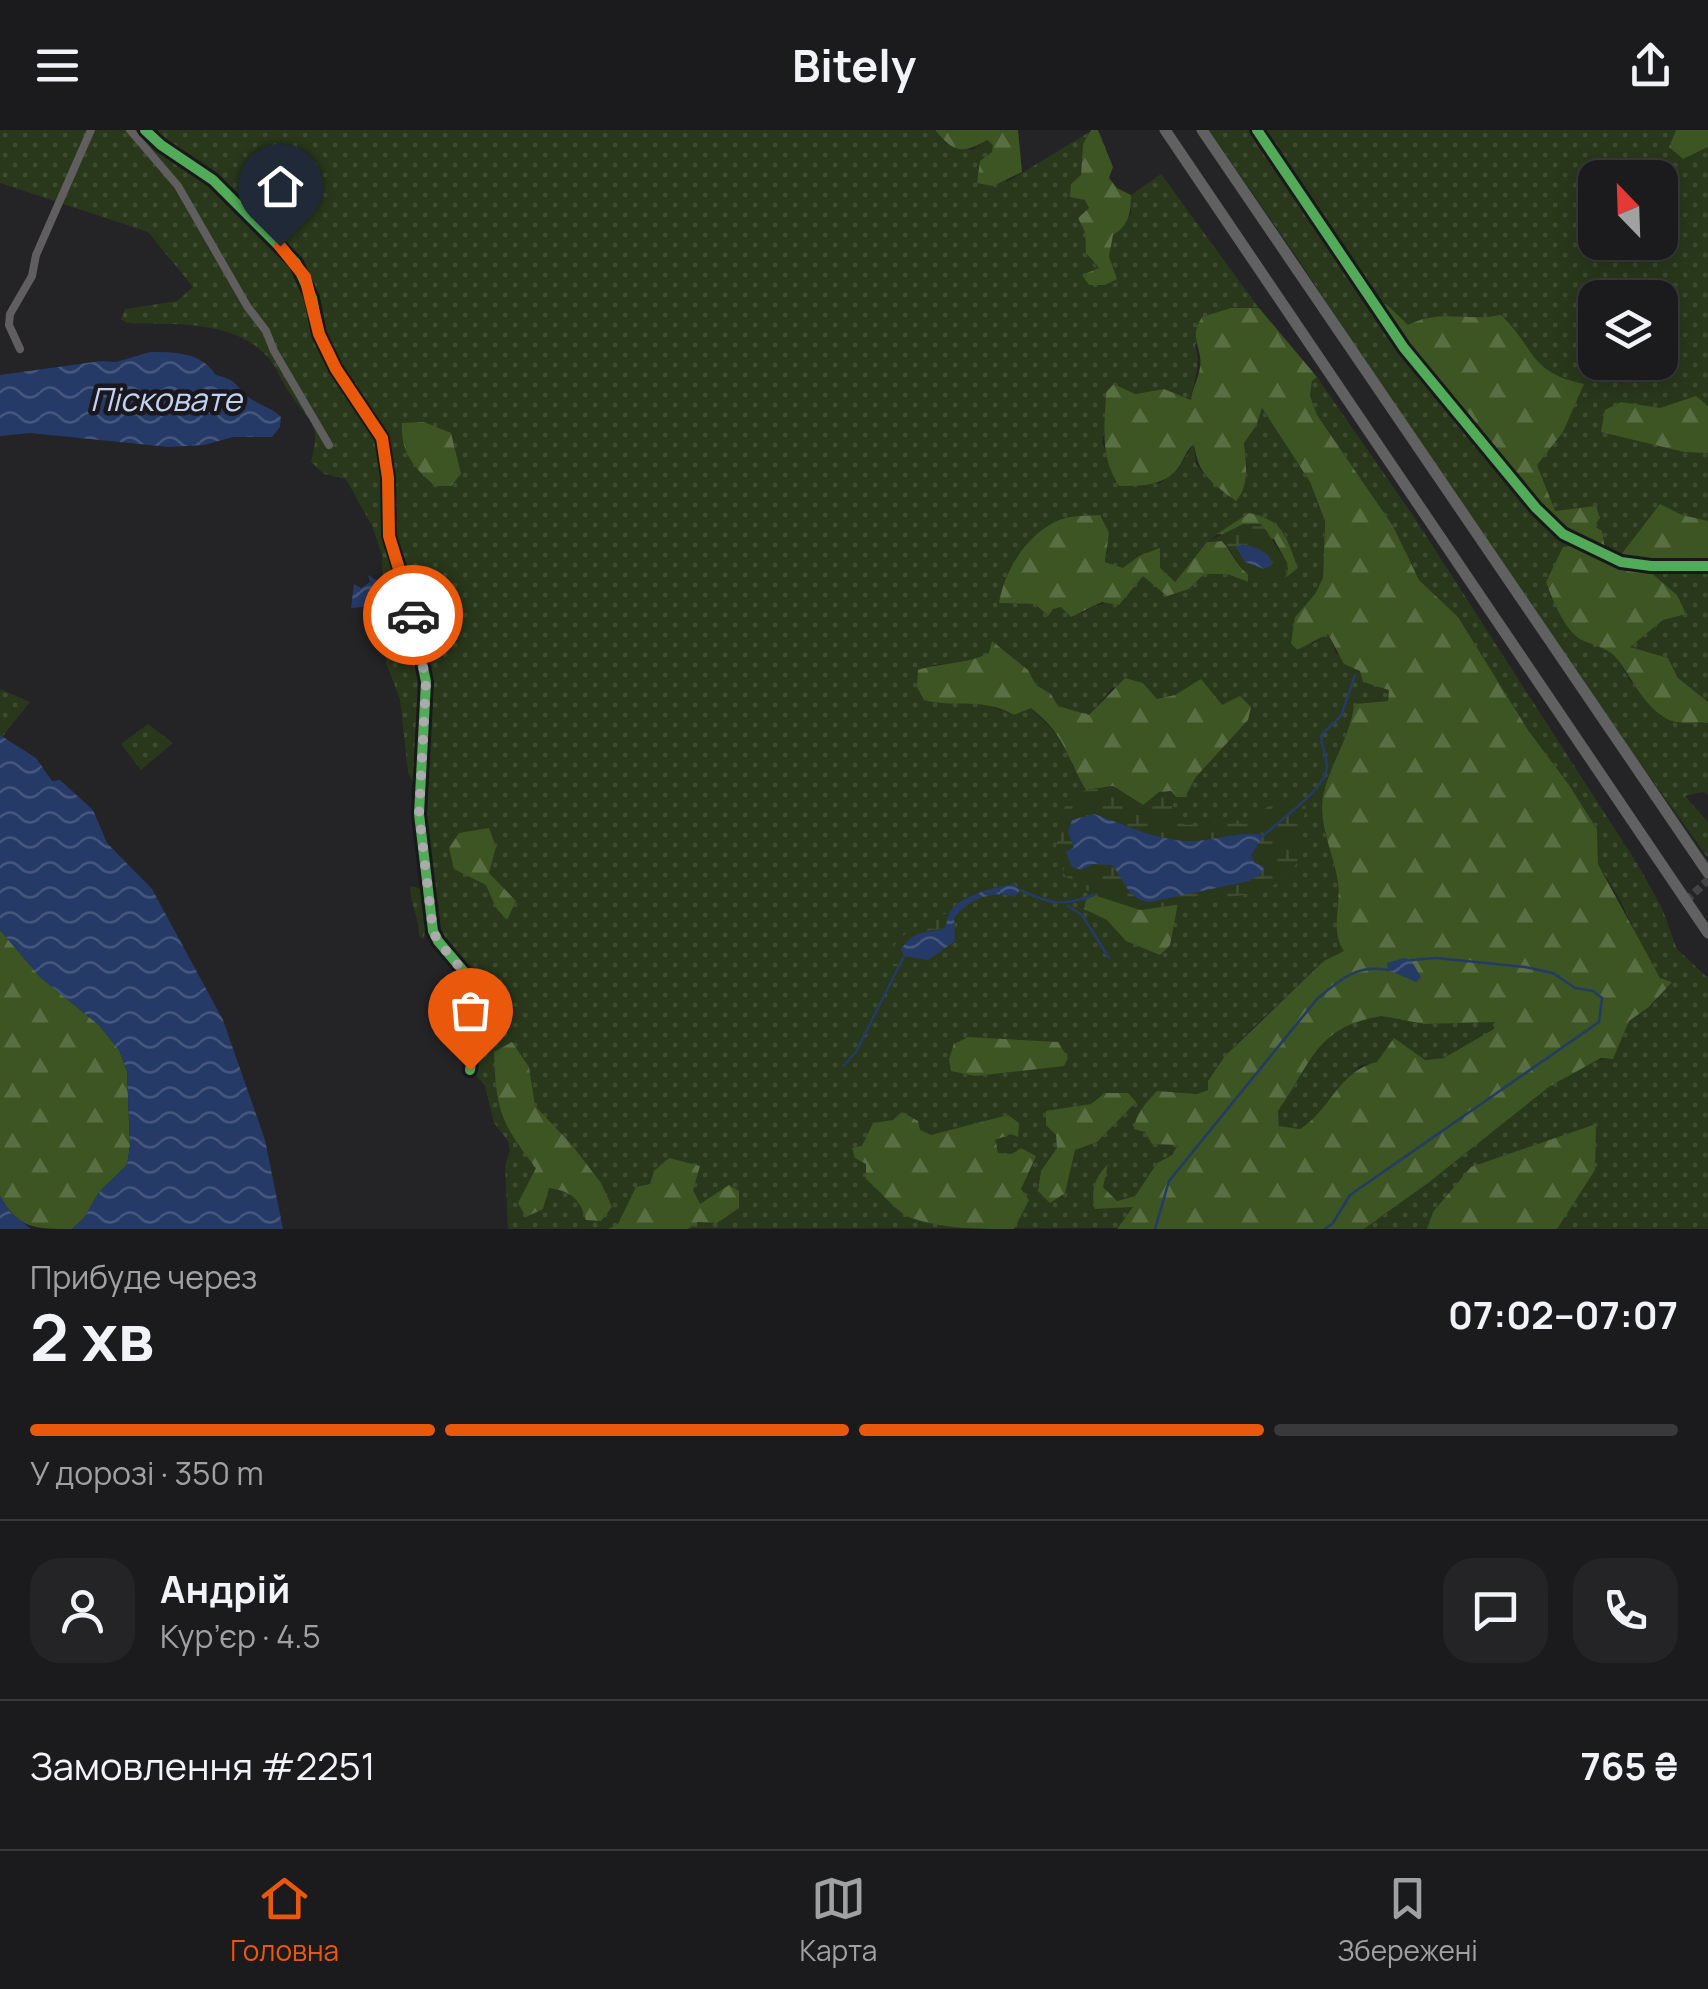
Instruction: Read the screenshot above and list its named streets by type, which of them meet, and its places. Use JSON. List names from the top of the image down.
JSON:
{
  "water": ["Пісковате"],
  "north": "top left",
  "page": {
    "header": "Bitely",
    "heading": ["2 хв", "Прибуде через", "07:02–07:07"],
    "panel": [
      "Андрій",
      "Кур’єр · 4.5",
      "Замовлення #2251",
      "765 ₴"
    ],
    "bar": "У дорозі · 350 m",
    "tabs": ["Головна", "Карта", "Збережені"]
  }
}
